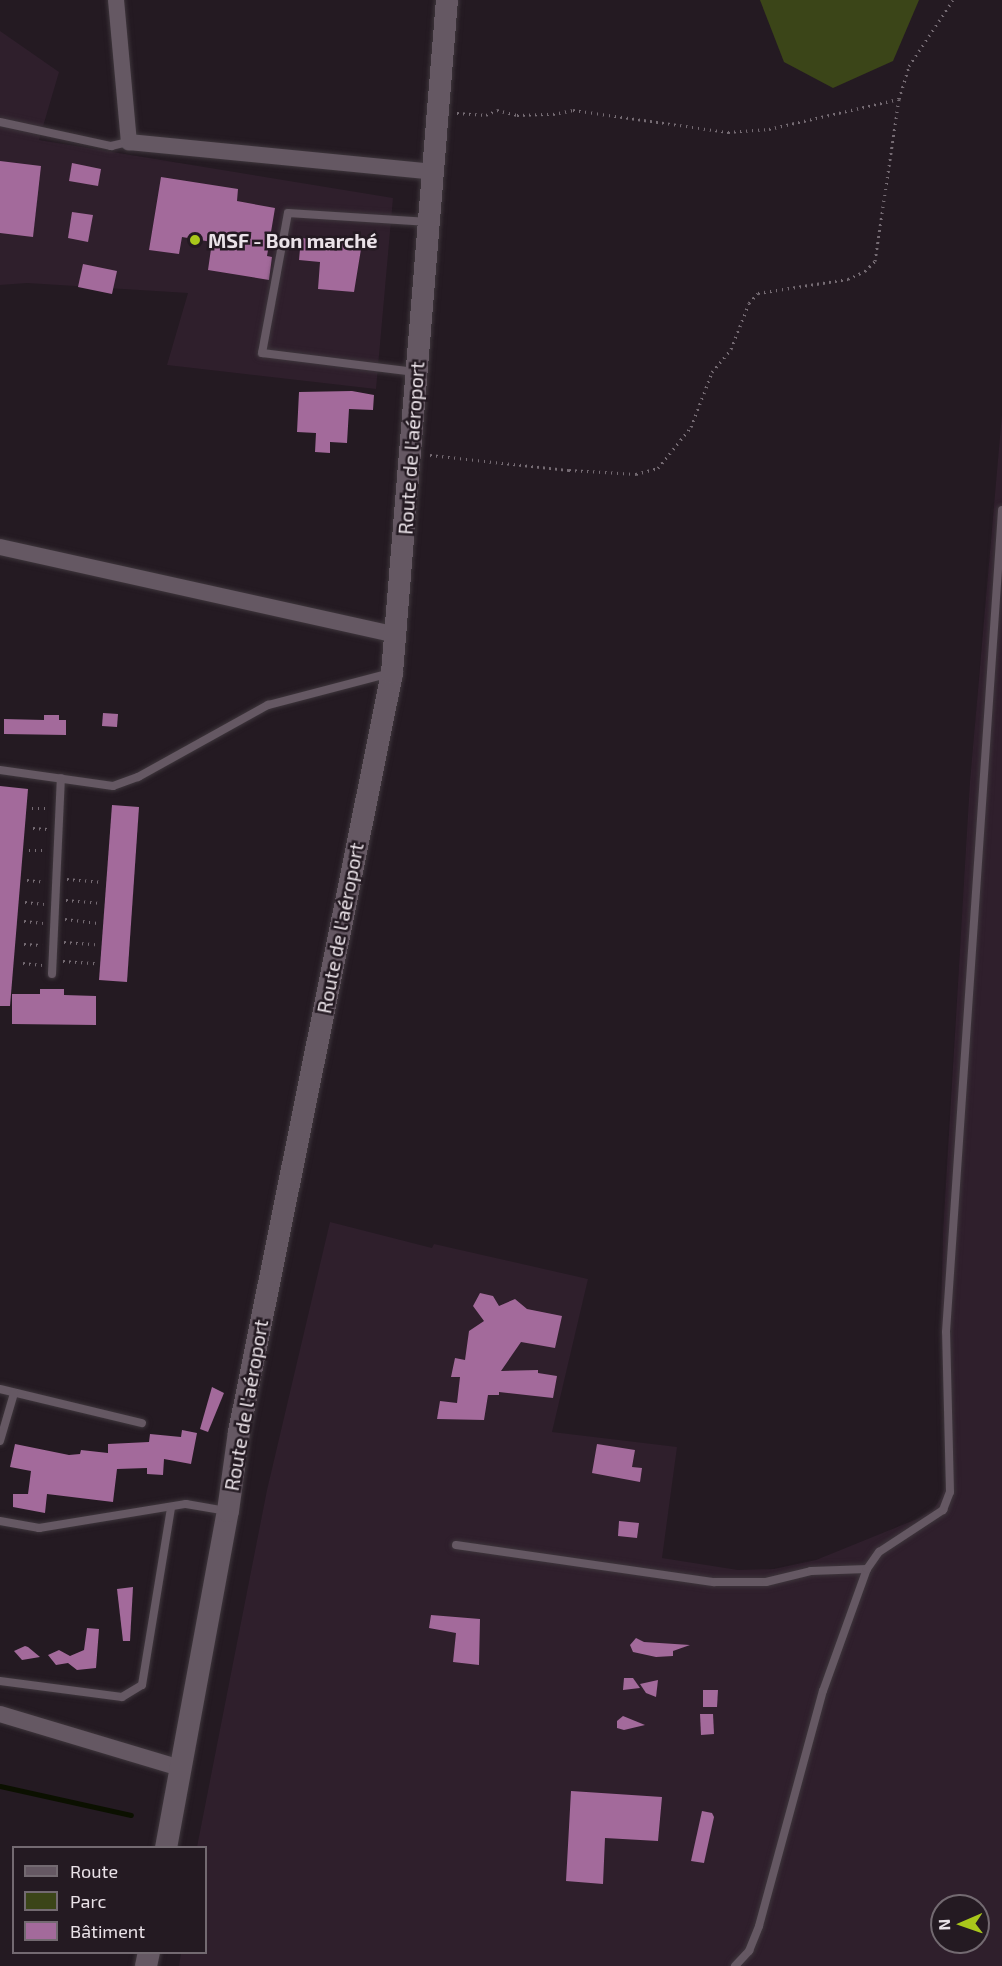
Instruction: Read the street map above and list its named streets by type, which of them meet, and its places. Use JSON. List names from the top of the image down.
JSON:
{
  "streets": {
    "street": ["Route de l'aéroport"]
  },
  "places": ["MSF - Bon marché"],
  "legend": ["Route", "Parc", "Bâtiment"],
  "north": "left"
}
